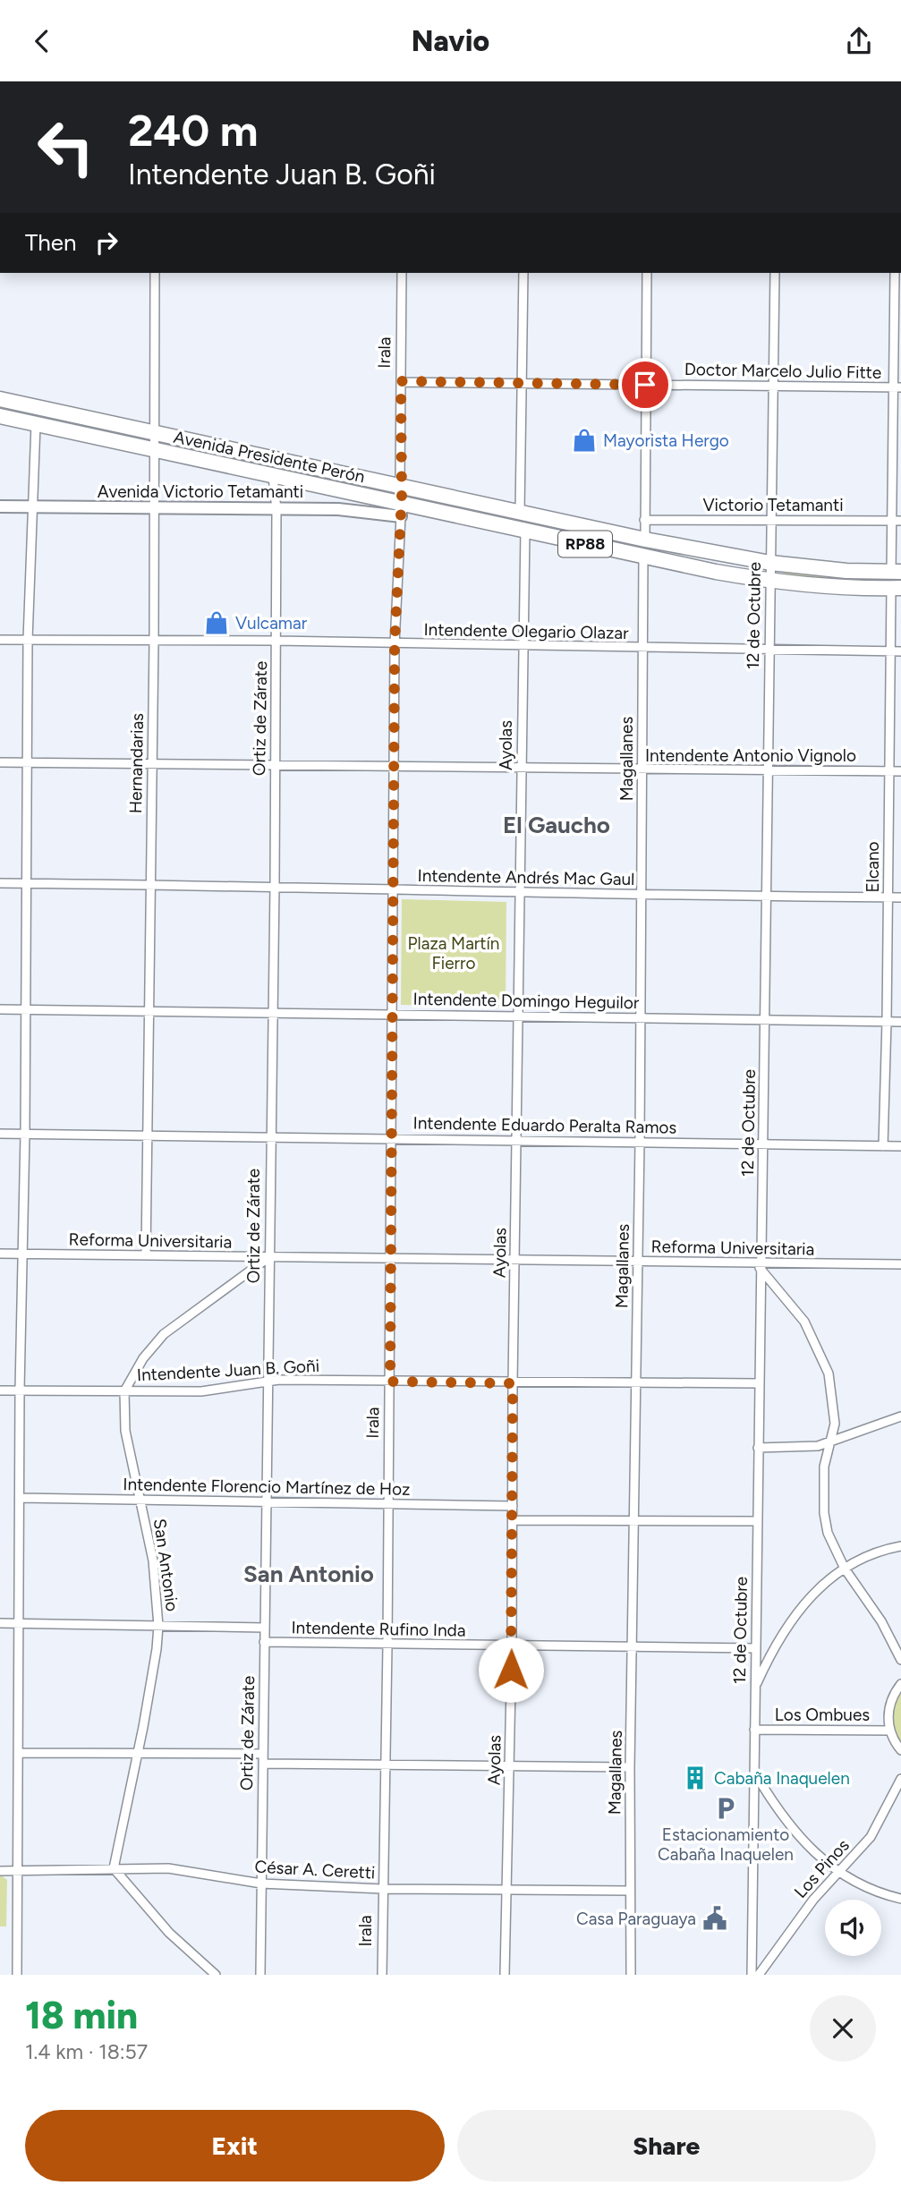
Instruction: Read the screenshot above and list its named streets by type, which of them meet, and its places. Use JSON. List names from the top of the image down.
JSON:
{
  "streets": {
    "highway": ["Avenida Presidente Perón", "RP88"],
    "main road": ["Irala", "Avenida Victorio Tetamanti"],
    "street": [
      "Doctor Marcelo Julio Fitte",
      "Victorio Tetamanti",
      "12 de Octubre",
      "Intendente Olegario Olazar",
      "Ortiz de Zárate",
      "Ayolas",
      "Intendente Antonio Vignolo",
      "Magallanes",
      "Hernandarias",
      "Elcano",
      "Intendente Andrés Mac Gaul",
      "Intendente Domingo Heguilor",
      "Intendente Eduardo Peralta Ramos",
      "Reforma Universitaria",
      "Intendente Juan B. Goñi",
      "Intendente Florencio Martínez de Hoz",
      "San Antonio",
      "Intendente Rufino Inda",
      "Los Ombues",
      "Los Pinos",
      "César A. Ceretti"
    ]
  },
  "crossings": [
    ["Irala", "Doctor Marcelo Julio Fitte"],
    ["Irala", "Avenida Presidente Perón"],
    ["Irala", "Avenida Victorio Tetamanti"],
    ["Irala", "Intendente Olegario Olazar"],
    ["Irala", "Intendente Antonio Vignolo"],
    ["Irala", "Intendente Andrés Mac Gaul"],
    ["Irala", "Intendente Domingo Heguilor"],
    ["Irala", "Intendente Eduardo Peralta Ramos"],
    ["Irala", "Reforma Universitaria"],
    ["Irala", "Intendente Juan B. Goñi"],
    ["Irala", "Intendente Florencio Martínez de Hoz"],
    ["Irala", "Intendente Rufino Inda"],
    ["Irala", "César A. Ceretti"],
    ["Doctor Marcelo Julio Fitte", "12 de Octubre"],
    ["Avenida Presidente Perón", "Avenida Victorio Tetamanti"],
    ["Avenida Presidente Perón", "12 de Octubre"],
    ["Avenida Presidente Perón", "Ortiz de Zárate"],
    ["Avenida Presidente Perón", "Ayolas"],
    ["Avenida Presidente Perón", "Magallanes"],
    ["Avenida Presidente Perón", "Hernandarias"],
    ["Avenida Presidente Perón", "Elcano"],
    ["Avenida Victorio Tetamanti", "Ortiz de Zárate"],
    ["Avenida Victorio Tetamanti", "Hernandarias"],
    ["Victorio Tetamanti", "12 de Octubre"],
    ["12 de Octubre", "Intendente Olegario Olazar"],
    ["12 de Octubre", "Intendente Antonio Vignolo"],
    ["12 de Octubre", "Intendente Andrés Mac Gaul"],
    ["12 de Octubre", "Intendente Domingo Heguilor"],
    ["12 de Octubre", "Intendente Eduardo Peralta Ramos"],
    ["12 de Octubre", "Reforma Universitaria"],
    ["12 de Octubre", "Intendente Juan B. Goñi"],
    ["12 de Octubre", "Intendente Rufino Inda"],
    ["12 de Octubre", "Los Ombues"],
    ["Intendente Olegario Olazar", "Ortiz de Zárate"],
    ["Intendente Olegario Olazar", "Ayolas"],
    ["Intendente Olegario Olazar", "Magallanes"],
    ["Intendente Olegario Olazar", "Hernandarias"],
    ["Intendente Olegario Olazar", "Elcano"],
    ["Ortiz de Zárate", "Intendente Antonio Vignolo"],
    ["Ortiz de Zárate", "Intendente Andrés Mac Gaul"],
    ["Ortiz de Zárate", "Intendente Domingo Heguilor"],
    ["Ortiz de Zárate", "Intendente Eduardo Peralta Ramos"],
    ["Ortiz de Zárate", "Reforma Universitaria"],
    ["Ortiz de Zárate", "Intendente Juan B. Goñi"],
    ["Ortiz de Zárate", "Intendente Florencio Martínez de Hoz"],
    ["Ortiz de Zárate", "San Antonio"],
    ["Ortiz de Zárate", "Intendente Rufino Inda"],
    ["Ortiz de Zárate", "César A. Ceretti"],
    ["Ayolas", "Intendente Antonio Vignolo"],
    ["Ayolas", "Intendente Andrés Mac Gaul"],
    ["Ayolas", "Intendente Domingo Heguilor"],
    ["Ayolas", "Intendente Eduardo Peralta Ramos"],
    ["Ayolas", "Reforma Universitaria"],
    ["Ayolas", "Intendente Juan B. Goñi"],
    ["Ayolas", "Intendente Florencio Martínez de Hoz"],
    ["Ayolas", "Intendente Rufino Inda"],
    ["Ayolas", "César A. Ceretti"],
    ["Intendente Antonio Vignolo", "Magallanes"],
    ["Intendente Antonio Vignolo", "Hernandarias"],
    ["Intendente Antonio Vignolo", "Elcano"],
    ["Magallanes", "Intendente Andrés Mac Gaul"],
    ["Magallanes", "Intendente Domingo Heguilor"],
    ["Magallanes", "Intendente Eduardo Peralta Ramos"],
    ["Magallanes", "Reforma Universitaria"],
    ["Magallanes", "Intendente Juan B. Goñi"],
    ["Magallanes", "Intendente Rufino Inda"],
    ["Magallanes", "César A. Ceretti"],
    ["Hernandarias", "Intendente Andrés Mac Gaul"],
    ["Hernandarias", "Intendente Domingo Heguilor"],
    ["Hernandarias", "Intendente Eduardo Peralta Ramos"],
    ["Hernandarias", "Reforma Universitaria"],
    ["Elcano", "Intendente Andrés Mac Gaul"],
    ["Elcano", "Intendente Domingo Heguilor"],
    ["Elcano", "Intendente Eduardo Peralta Ramos"],
    ["Reforma Universitaria", "San Antonio"],
    ["Intendente Juan B. Goñi", "San Antonio"],
    ["Intendente Florencio Martínez de Hoz", "San Antonio"],
    ["San Antonio", "César A. Ceretti"]
  ],
  "districts": ["El Gaucho", "San Antonio"],
  "parks": ["Plaza Martín Fierro"],
  "places": {
    "shop": ["Mayorista Hergo", "Vulcamar"],
    "building": ["Cabaña Inaquelen"],
    "parking": ["Estacionamiento Cabaña Inaquelen"],
    "public building": ["Casa Paraguaya"]
  },
  "page": {
    "header": "Navio",
    "turn": ["240 m", "Intendente Juan B. Goñi"],
    "then": "Then",
    "heading": ["18 min", "1.4 km · 18:57"],
    "buttons": ["Exit", "Share"]
  }
}
